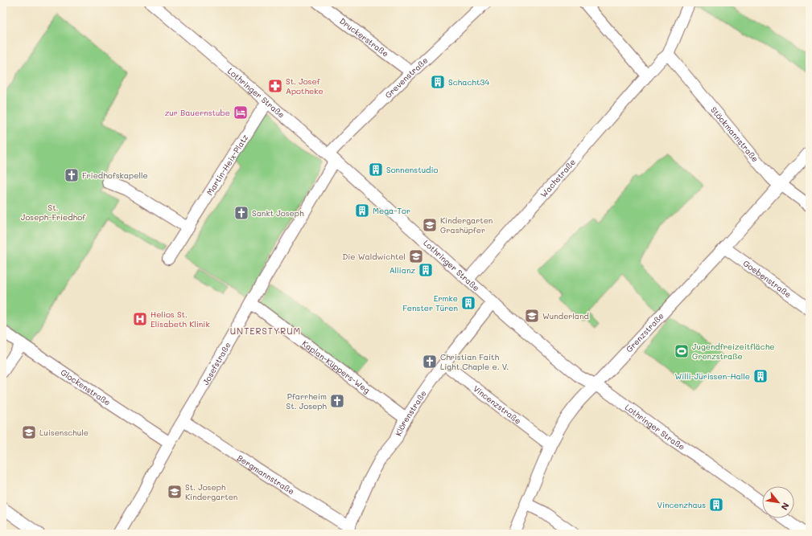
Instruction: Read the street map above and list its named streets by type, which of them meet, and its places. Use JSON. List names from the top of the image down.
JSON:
{
  "streets": {
    "street": [
      "Druckerstraße",
      "Grevenstraße",
      "Lothringer Straße",
      "Stöckmannstraße",
      "Martin-Heix-Platz",
      "Wachstraße",
      "Goebenstraße",
      "Grenzstraße",
      "Josefstraße",
      "Kaplan-Küppers-Weg",
      "Glockenstraße",
      "Vincenzstraße",
      "Klörenstraße",
      "Bergmannstraße"
    ]
  },
  "crossings": [
    ["Druckerstraße", "Grevenstraße"],
    ["Grevenstraße", "Lothringer Straße"],
    ["Grevenstraße", "Josefstraße"],
    ["Lothringer Straße", "Martin-Heix-Platz"],
    ["Lothringer Straße", "Wachstraße"],
    ["Lothringer Straße", "Grenzstraße"],
    ["Lothringer Straße", "Josefstraße"],
    ["Lothringer Straße", "Klörenstraße"],
    ["Stöckmannstraße", "Grenzstraße"],
    ["Goebenstraße", "Grenzstraße"],
    ["Grenzstraße", "Vincenzstraße"],
    ["Josefstraße", "Kaplan-Küppers-Weg"],
    ["Josefstraße", "Glockenstraße"],
    ["Josefstraße", "Bergmannstraße"],
    ["Kaplan-Küppers-Weg", "Klörenstraße"],
    ["Vincenzstraße", "Klörenstraße"],
    ["Klörenstraße", "Bergmannstraße"]
  ],
  "districts": ["UNTERSTYRUM"],
  "parks": ["St. Joseph-Friedhof"],
  "places": {
    "building": [
      "Schacht34",
      "Sonnenstudio",
      "Mega-Tor",
      "Allianz",
      "Ermke Fenster Türen",
      "Willi-Jürissen-Halle",
      "Vincenzhaus"
    ],
    "pharmacy": ["St. Josef Apotheke"],
    "hotel": ["zur Bauernstube"],
    "church": [
      "Friedhofskapelle",
      "Sankt Joseph",
      "Christian Faith Light Chaple e. V.",
      "Pfarrheim St. Joseph"
    ],
    "school or university": [
      "Kindergarten Grashüpfer",
      "Die Waldwichtel",
      "Wunderland",
      "Luisenschule",
      "St. Joseph Kindergarten"
    ],
    "hospital": ["Helios St. Elisabeth Klinik"],
    "sports": ["Jugendfreizeitfläche Grenzstraße"]
  },
  "north": "bottom right"
}
